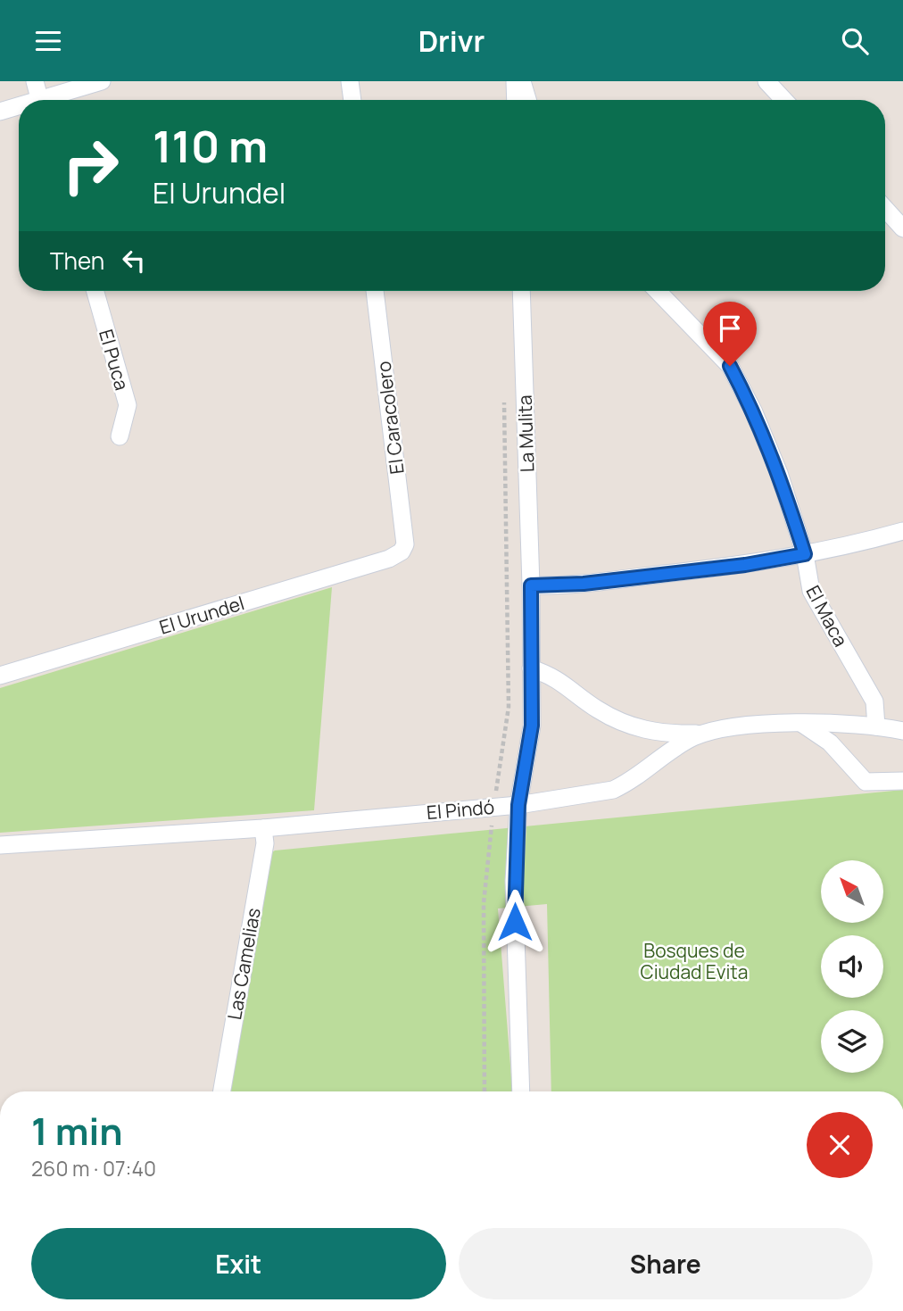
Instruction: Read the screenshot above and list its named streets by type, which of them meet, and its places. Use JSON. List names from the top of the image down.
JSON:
{
  "streets": {
    "street": [
      "El Puca",
      "El Caracolero",
      "La Mulita",
      "El Urundel",
      "El Maca",
      "El Pindó",
      "Las Camelias"
    ]
  },
  "crossings": [
    ["El Caracolero", "El Urundel"],
    ["La Mulita", "El Pindó"],
    ["El Maca", "El Pindó"],
    ["El Pindó", "Las Camelias"]
  ],
  "parks": ["Bosques de Ciudad Evita"],
  "north": "top left",
  "page": {
    "header": "Drivr",
    "turn": ["110 m", "El Urundel"],
    "then": "Then",
    "heading": ["1 min", "260 m · 07:40"],
    "buttons": ["Exit", "Share"]
  }
}
